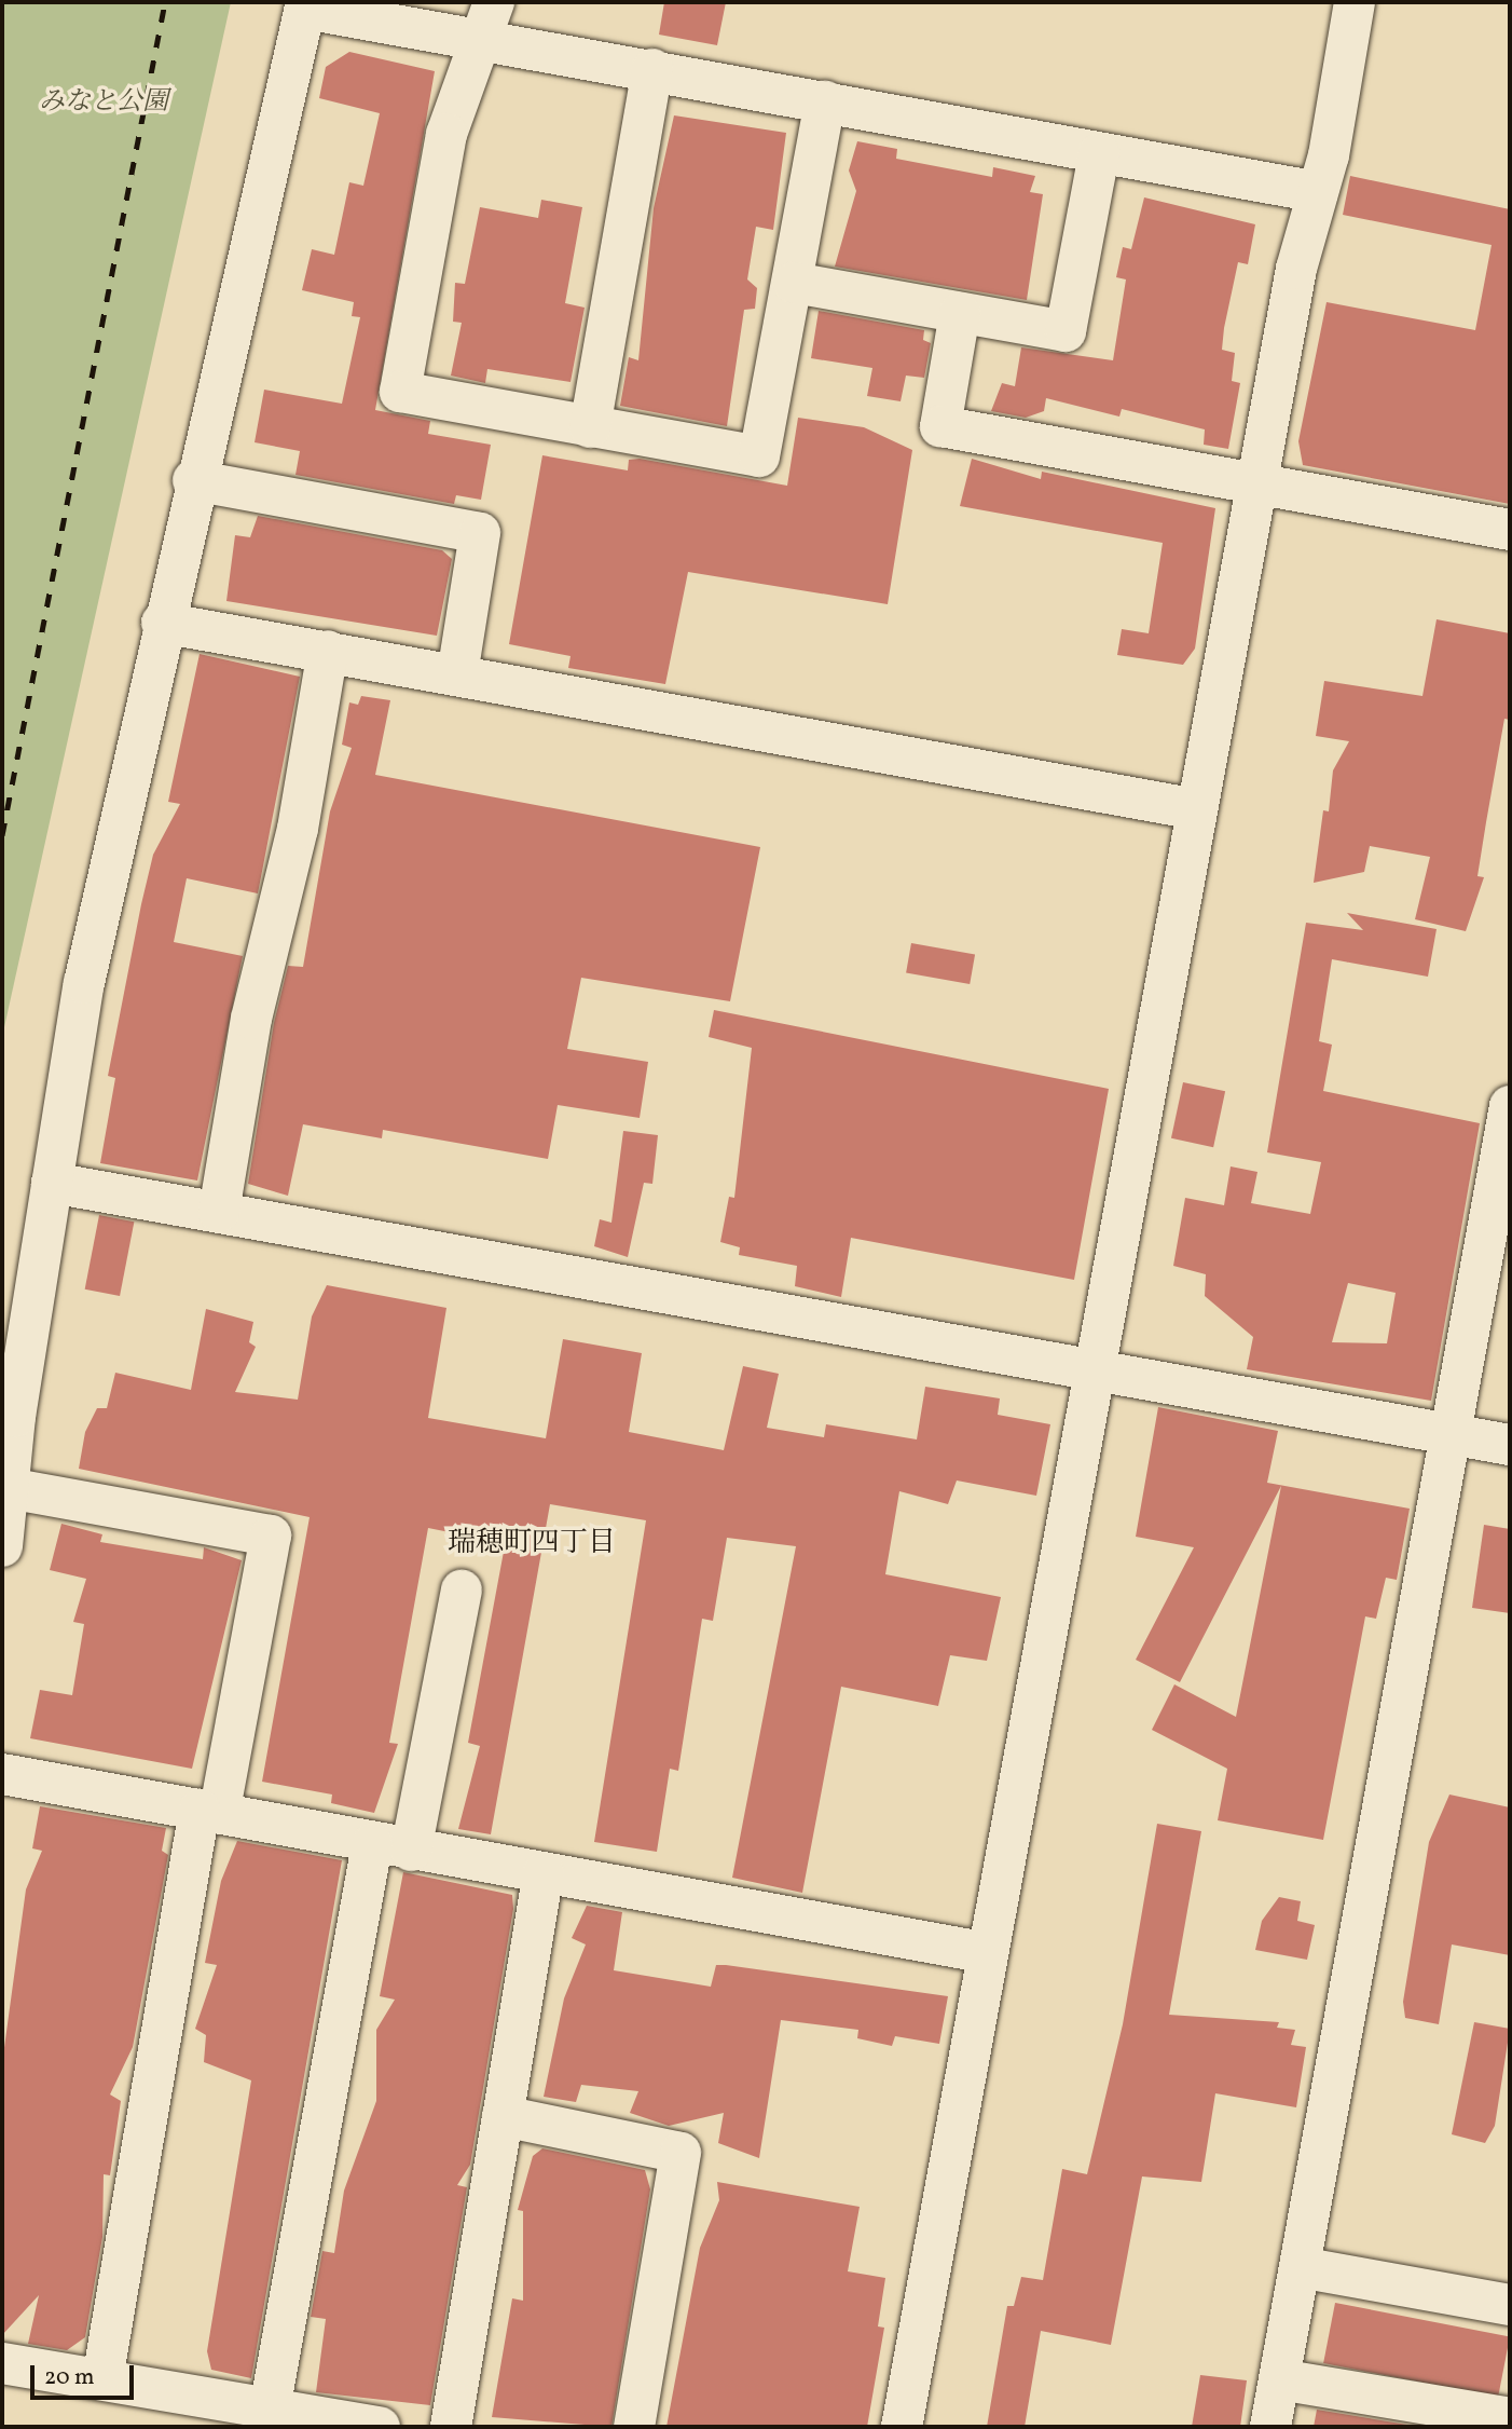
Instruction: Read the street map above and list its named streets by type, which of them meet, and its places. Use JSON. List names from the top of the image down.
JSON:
{
  "districts": ["瑞穂町四丁目"],
  "parks": ["みなと公園"],
  "scale_bar": "20 m"
}
